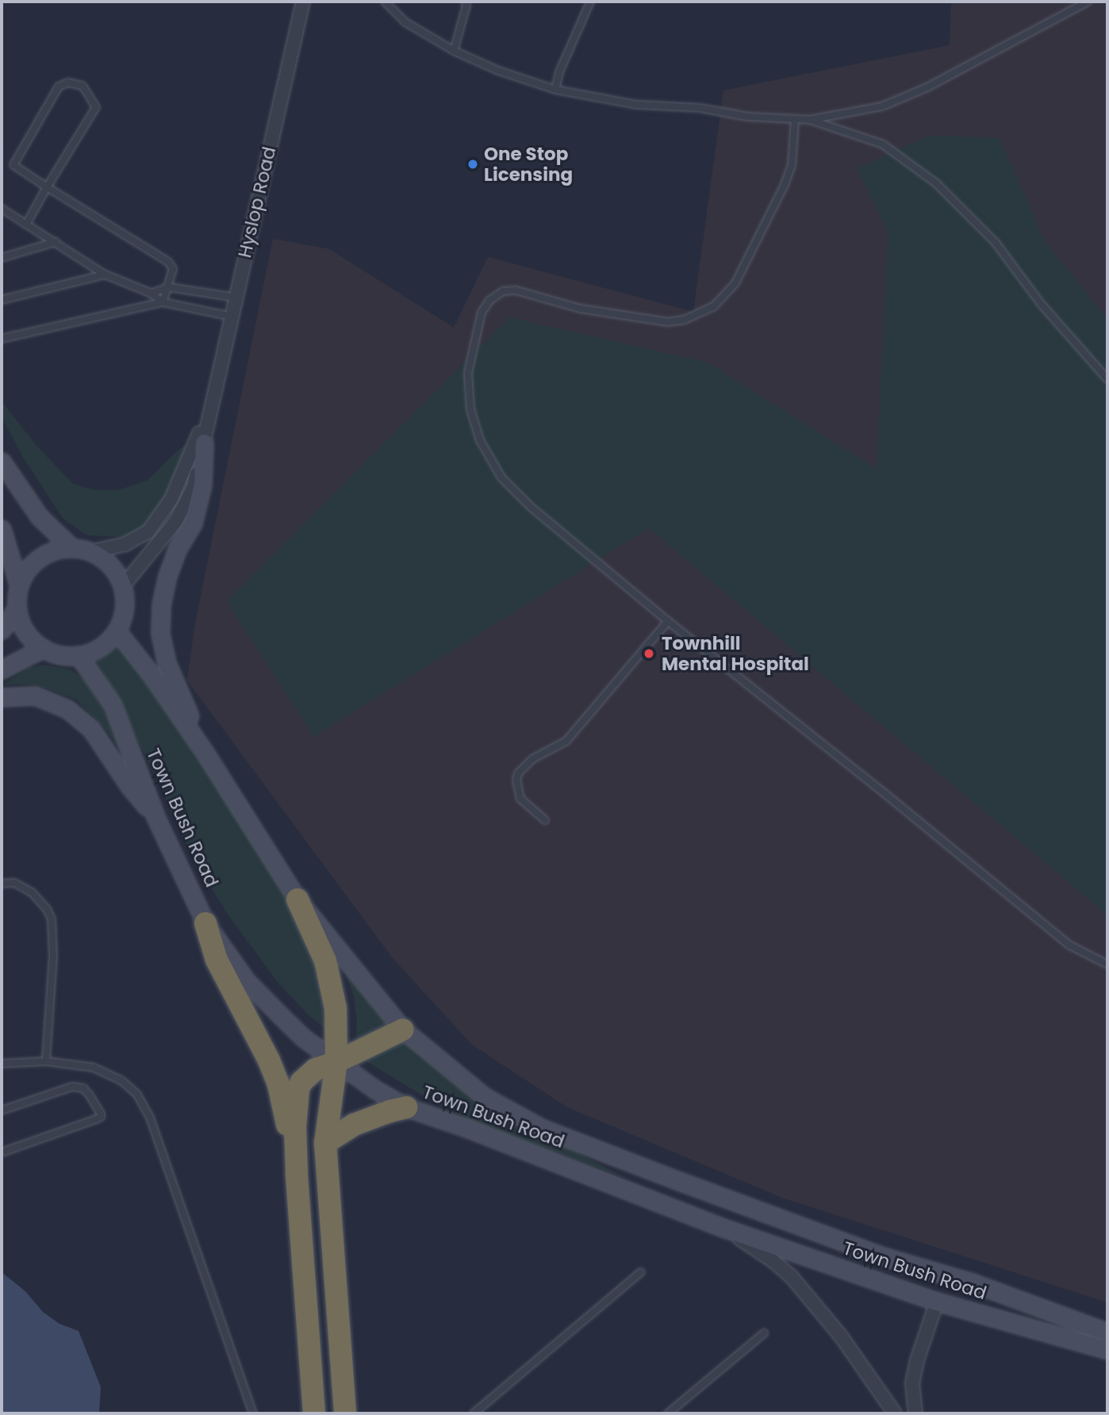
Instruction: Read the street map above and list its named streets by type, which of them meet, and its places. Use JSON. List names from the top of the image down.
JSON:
{
  "streets": {
    "street": ["Hyslop Road", "Town Bush Road"]
  },
  "crossings": [
    ["Hyslop Road", "Town Bush Road"]
  ],
  "places": ["One Stop Licensing", "Townhill Mental Hospital"]
}
